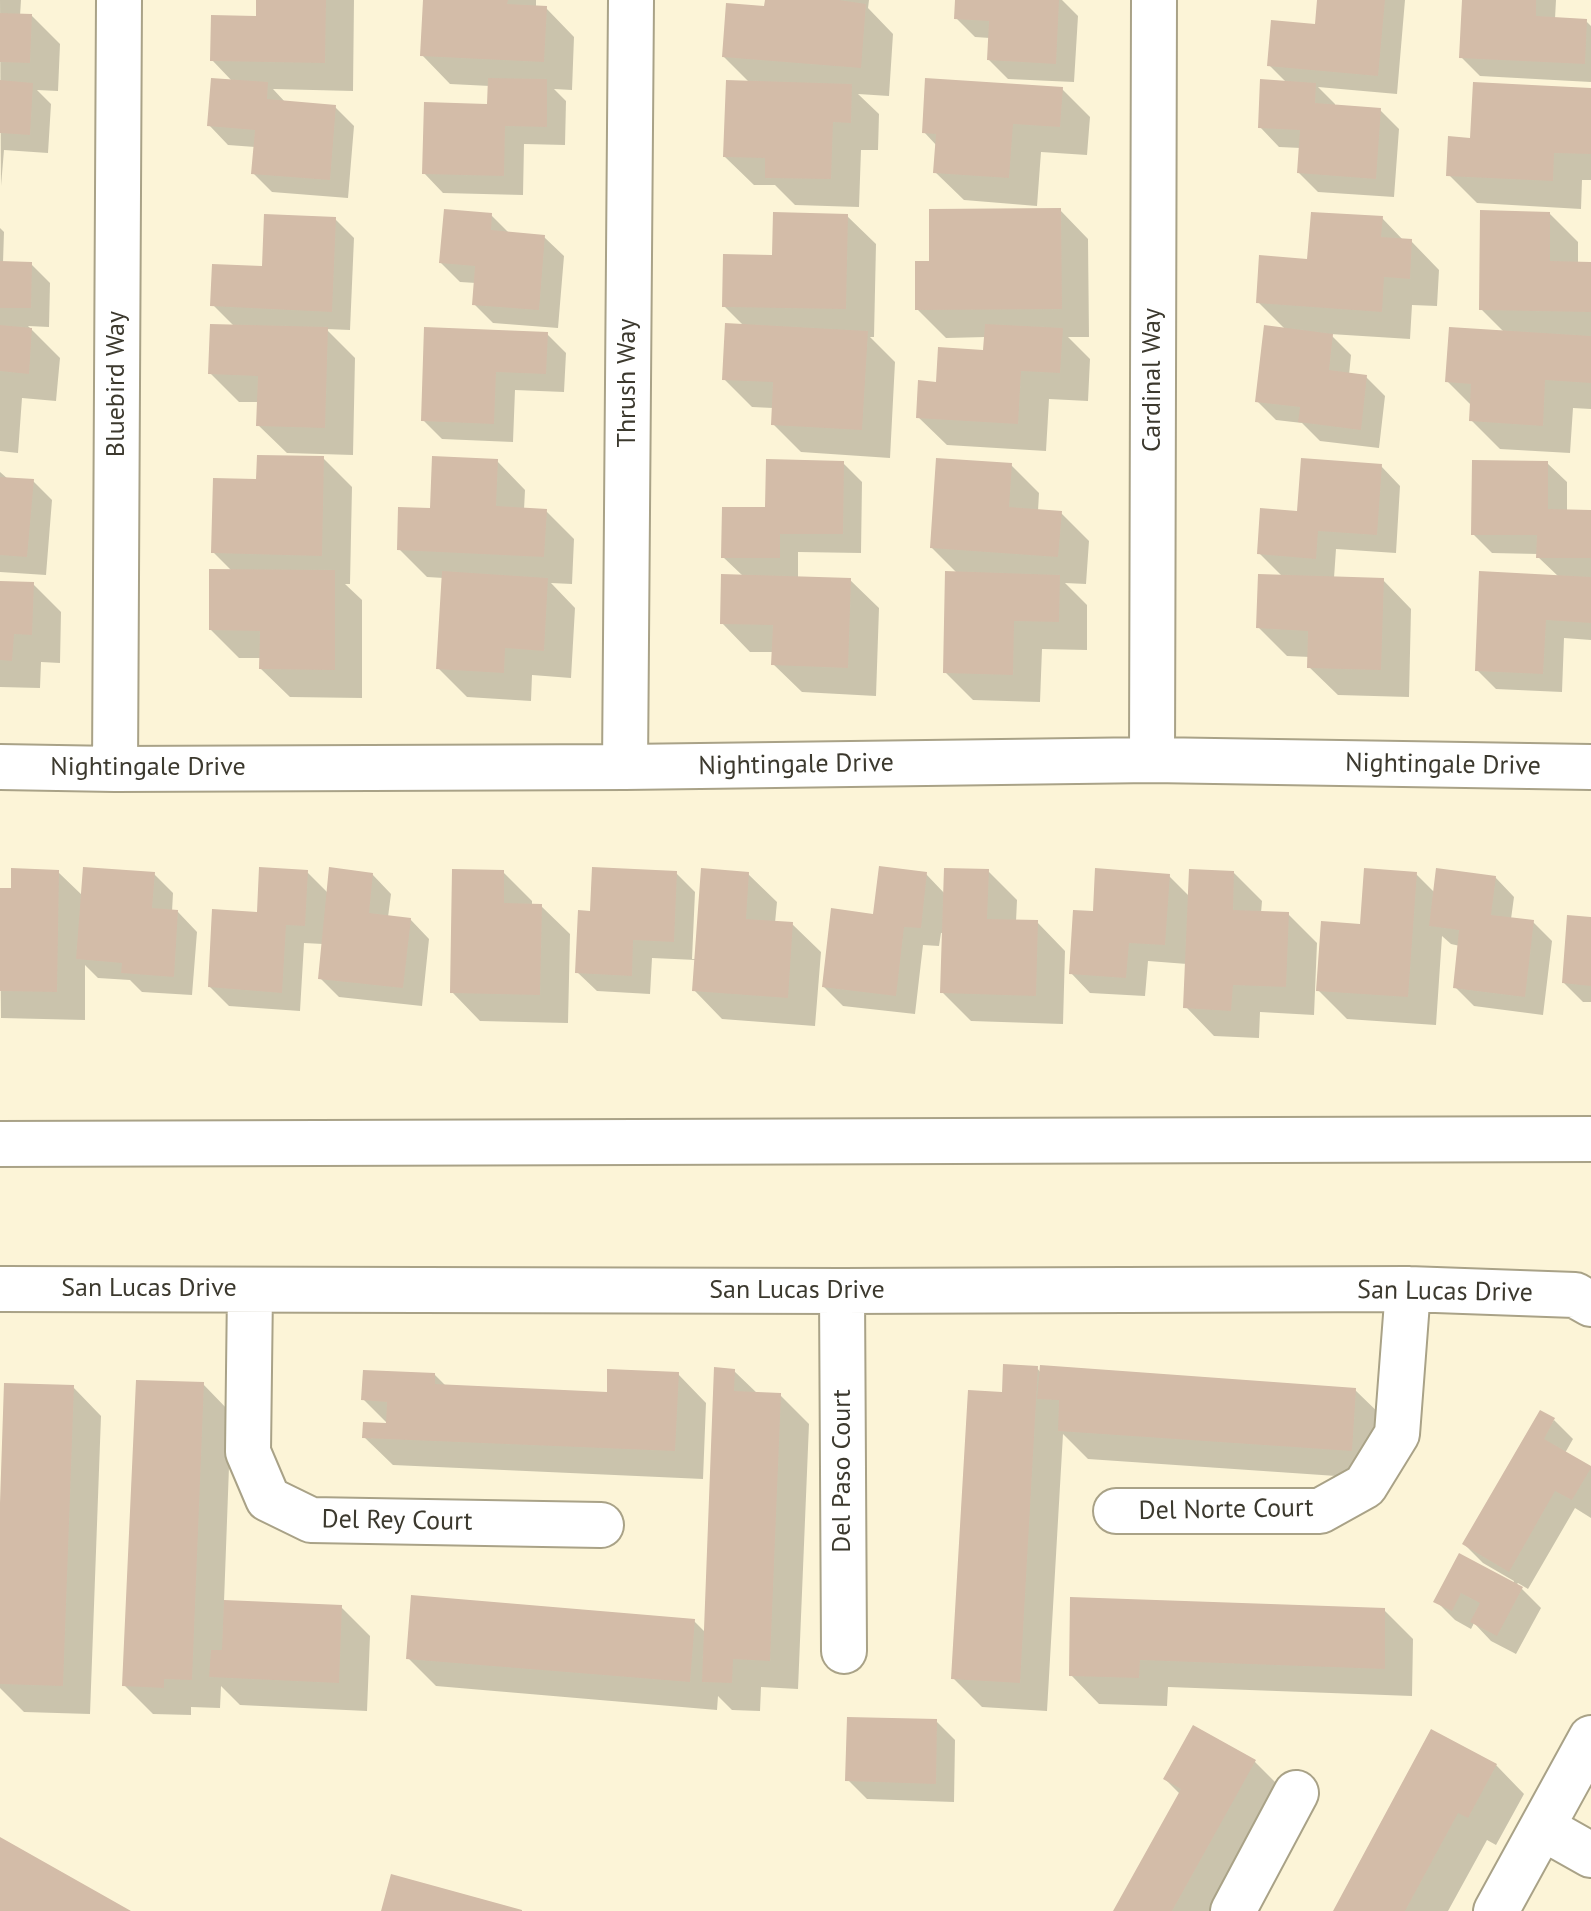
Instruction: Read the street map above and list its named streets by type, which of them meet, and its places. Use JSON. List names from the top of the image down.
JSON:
{
  "streets": {
    "street": [
      "Cardinal Way",
      "Thrush Way",
      "Bluebird Way",
      "Nightingale Drive",
      "San Lucas Drive",
      "Del Paso Court",
      "Del Norte Court",
      "Del Rey Court"
    ]
  },
  "crossings": [
    ["Cardinal Way", "Nightingale Drive"],
    ["Thrush Way", "Nightingale Drive"],
    ["Bluebird Way", "Nightingale Drive"],
    ["San Lucas Drive", "Del Paso Court"],
    ["San Lucas Drive", "Del Norte Court"],
    ["San Lucas Drive", "Del Rey Court"]
  ]
}
